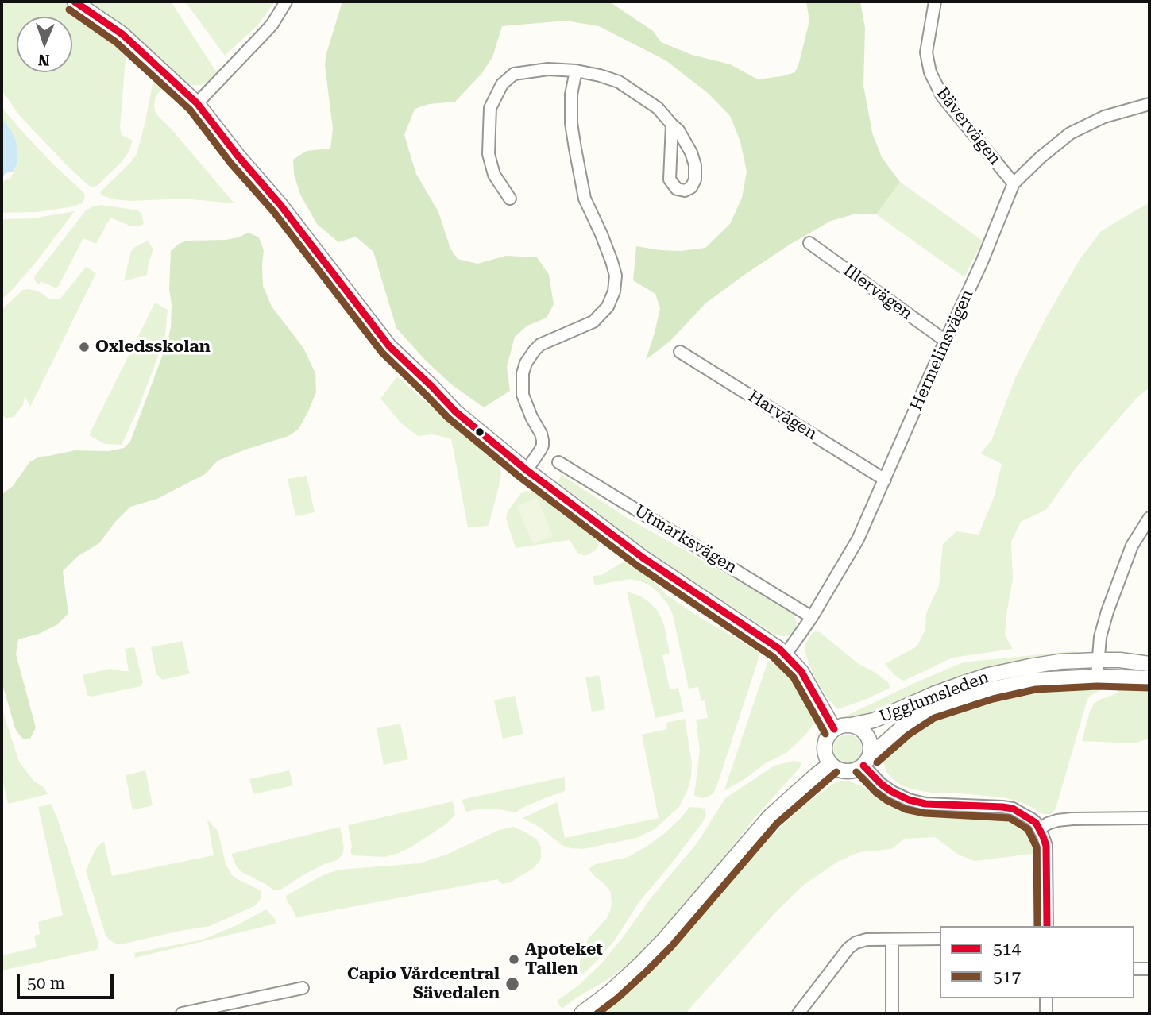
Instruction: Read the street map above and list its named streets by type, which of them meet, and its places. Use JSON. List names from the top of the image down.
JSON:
{
  "streets": {
    "street": [
      "Bävervägen",
      "Illervägen",
      "Hermelinsvägen",
      "Harvägen",
      "Utmarksvägen",
      "Ugglumsleden"
    ]
  },
  "crossings": [
    ["Bävervägen", "Hermelinsvägen"],
    ["Illervägen", "Hermelinsvägen"],
    ["Hermelinsvägen", "Harvägen"],
    ["Hermelinsvägen", "Utmarksvägen"]
  ],
  "places": ["Oxledsskolan", "Apoteket Tallen", "Capio Vårdcentral Sävedalen"],
  "lines": ["transit line 514", "transit line 517"],
  "legend": ["514", "517"],
  "scale_bar": "50 m",
  "north": "bottom"
}
